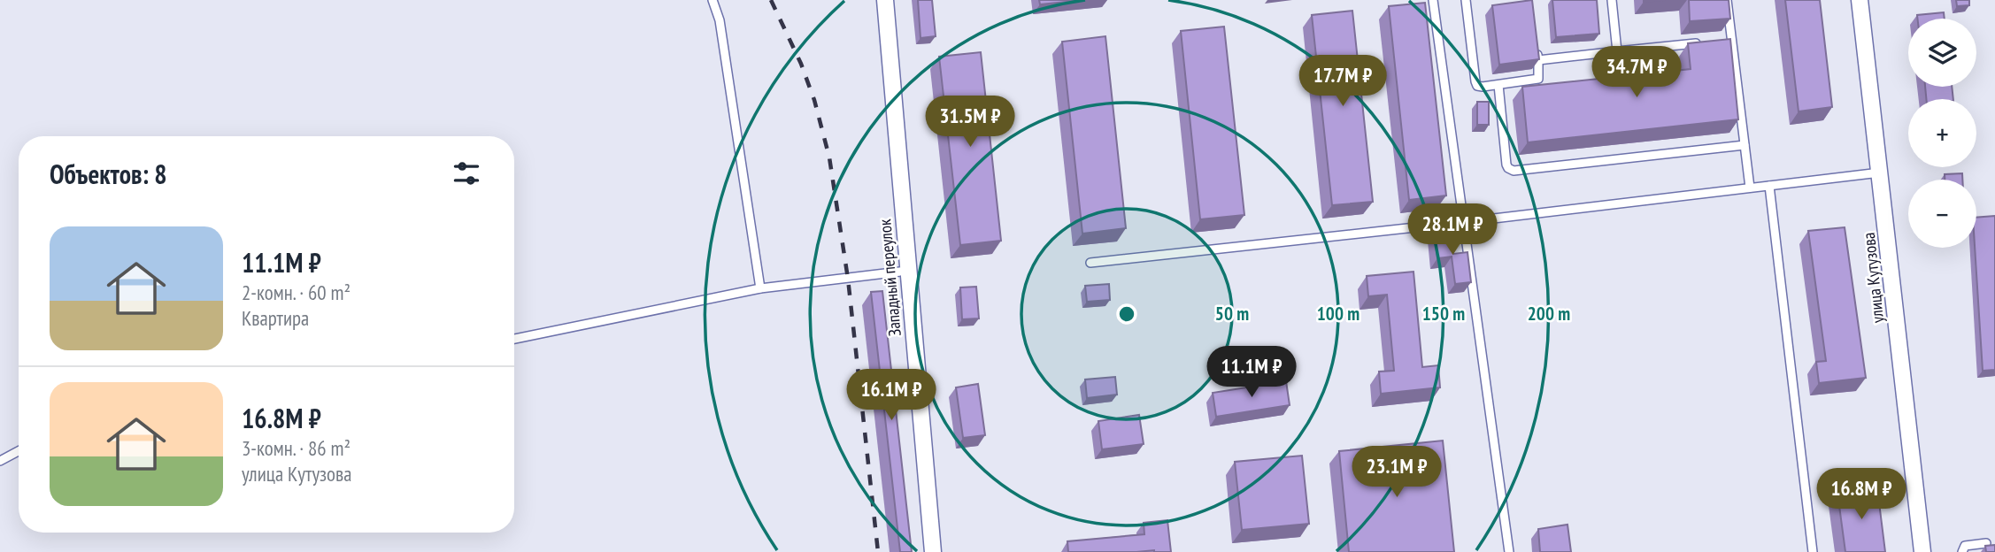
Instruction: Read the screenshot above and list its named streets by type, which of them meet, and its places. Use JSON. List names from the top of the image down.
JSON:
{
  "streets": {
    "street": ["Западный переулок", "улица Кутузова"]
  },
  "page": {
    "map_buttons": ["+", "−"],
    "price": [
      "34.7M ₽",
      "17.7M ₽",
      "31.5M ₽",
      "28.1M ₽",
      "11.1M ₽",
      "16.1M ₽",
      "23.1M ₽",
      "16.8M ₽"
    ],
    "heading": "Объектов: 8",
    "list": [
      {
        "name": "11.1M ₽",
        "note": "2-комн. · 60 m² · Квартира"
      },
      {
        "name": "16.8M ₽",
        "note": "3-комн. · 86 m² · улица Кутузова"
      }
    ]
  },
  "rings": [
    "50 m",
    "100 m",
    "150 m",
    "200 m"
  ]
}
